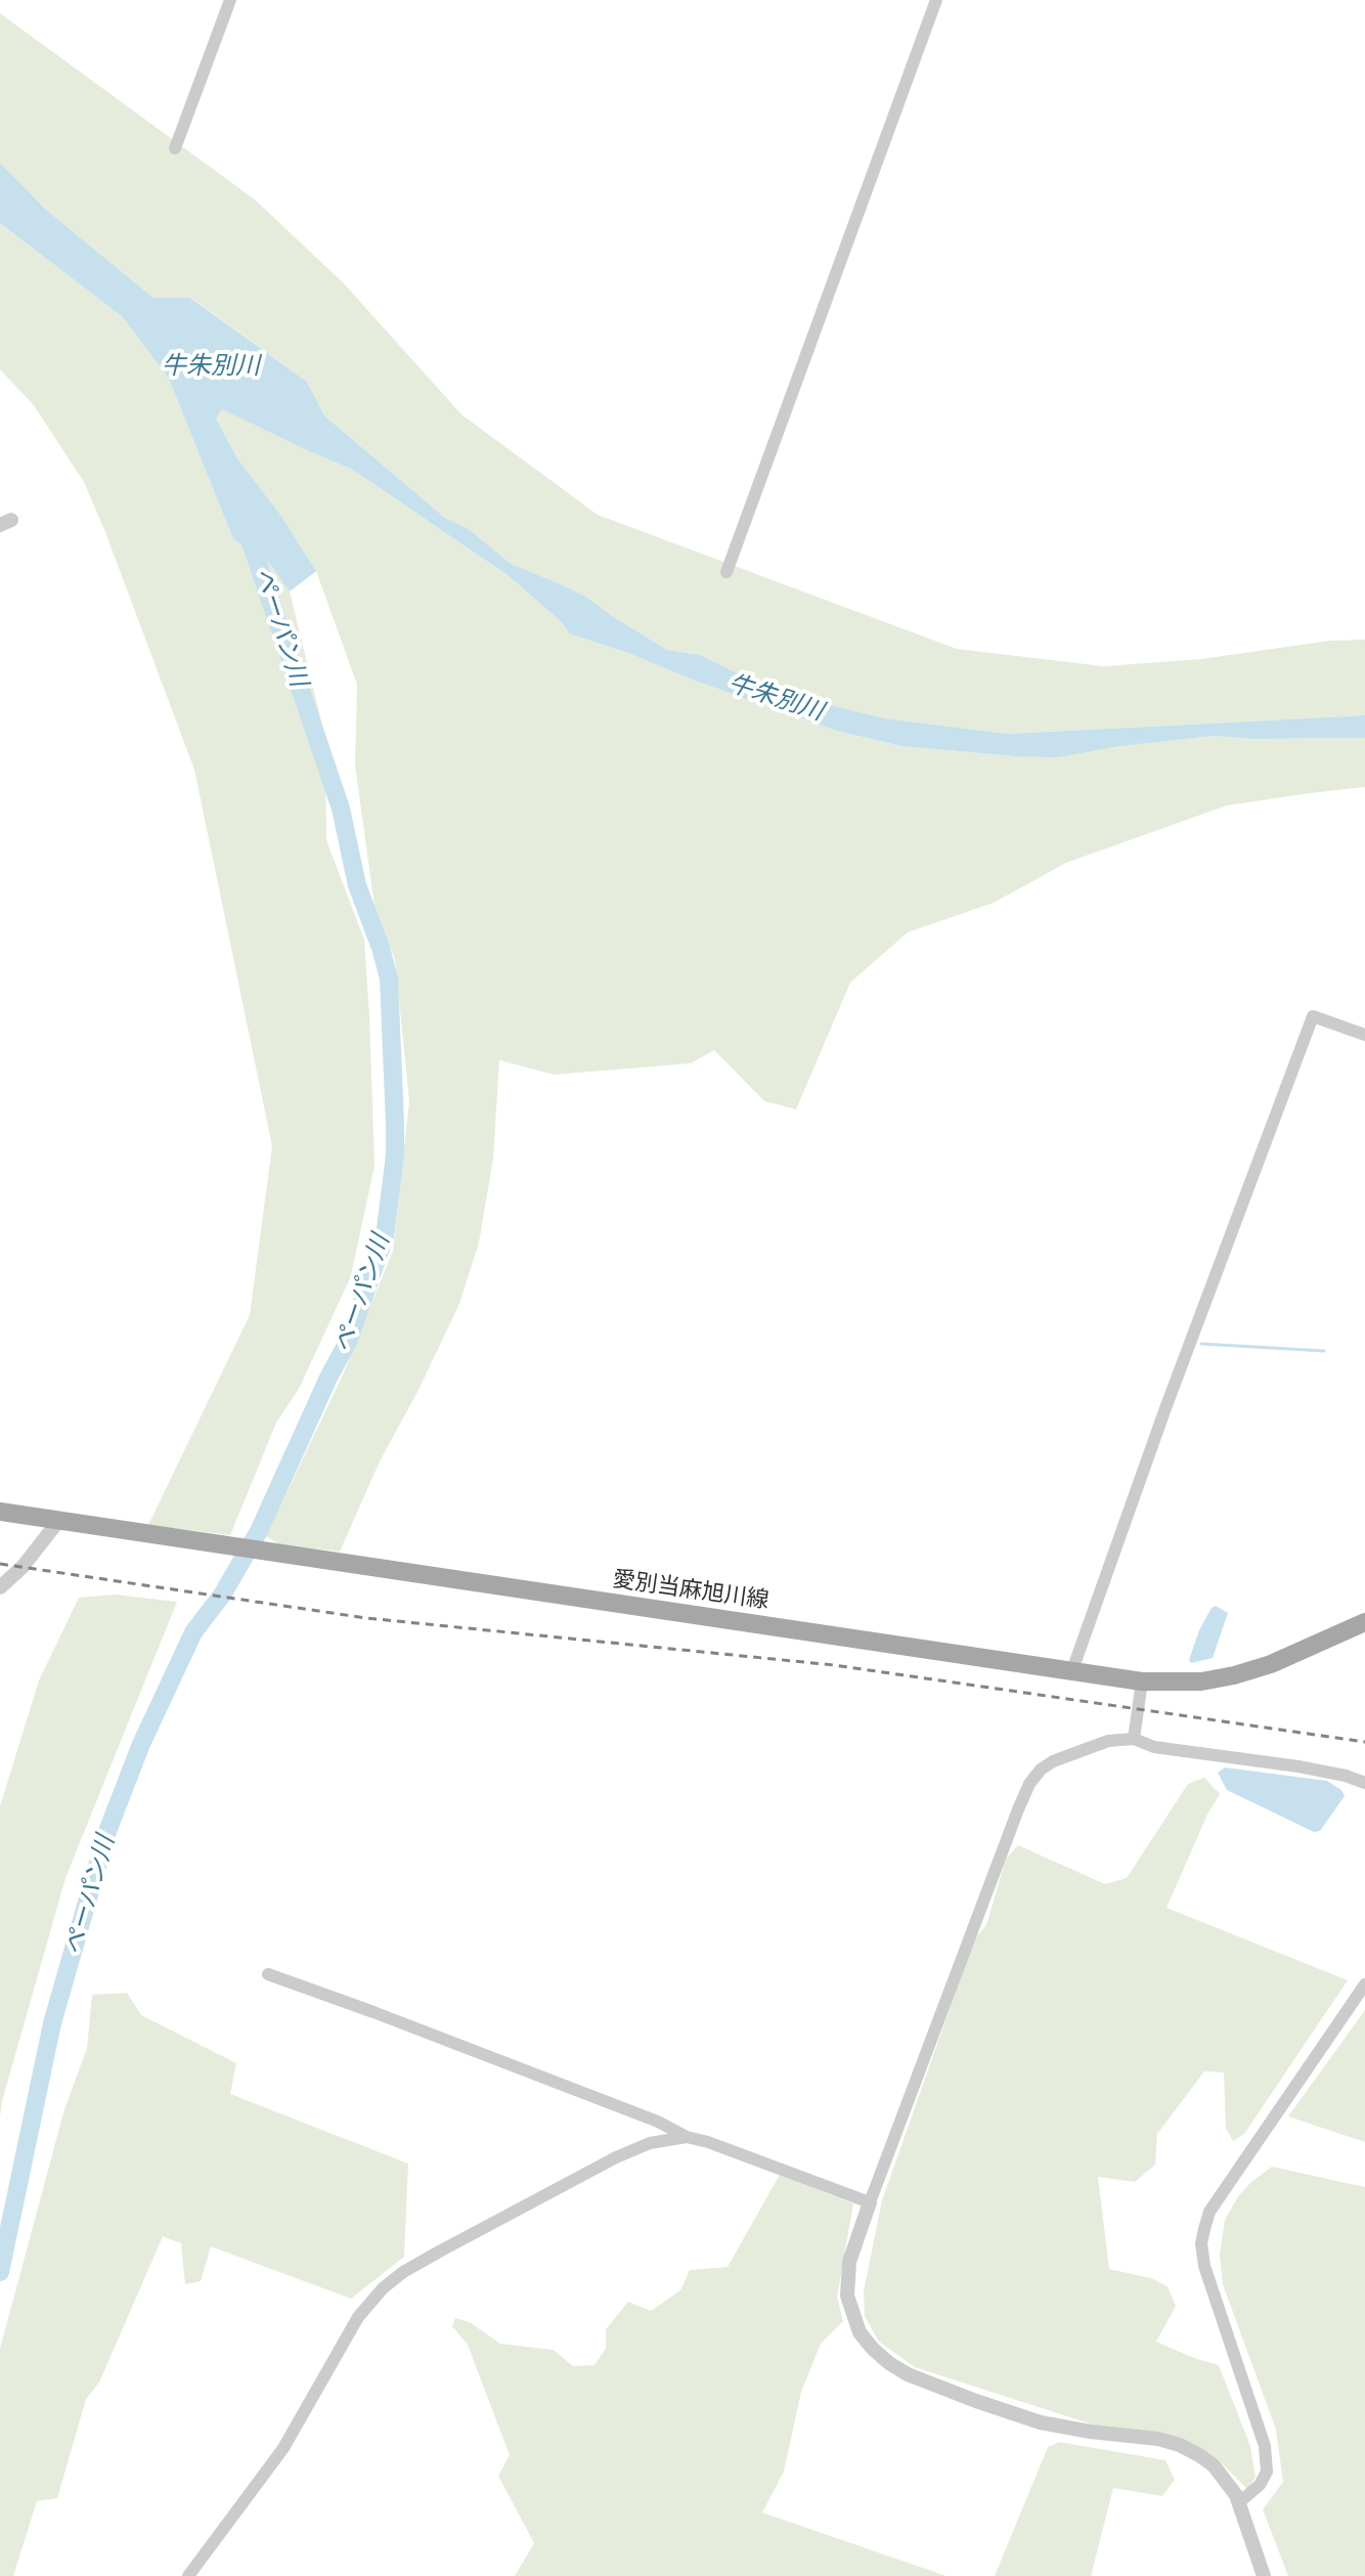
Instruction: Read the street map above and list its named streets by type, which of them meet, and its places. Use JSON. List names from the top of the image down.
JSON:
{
  "streets": {
    "main road": ["愛別当麻旭川線"]
  },
  "water": ["牛朱別川", "ペーパン川"]
}
